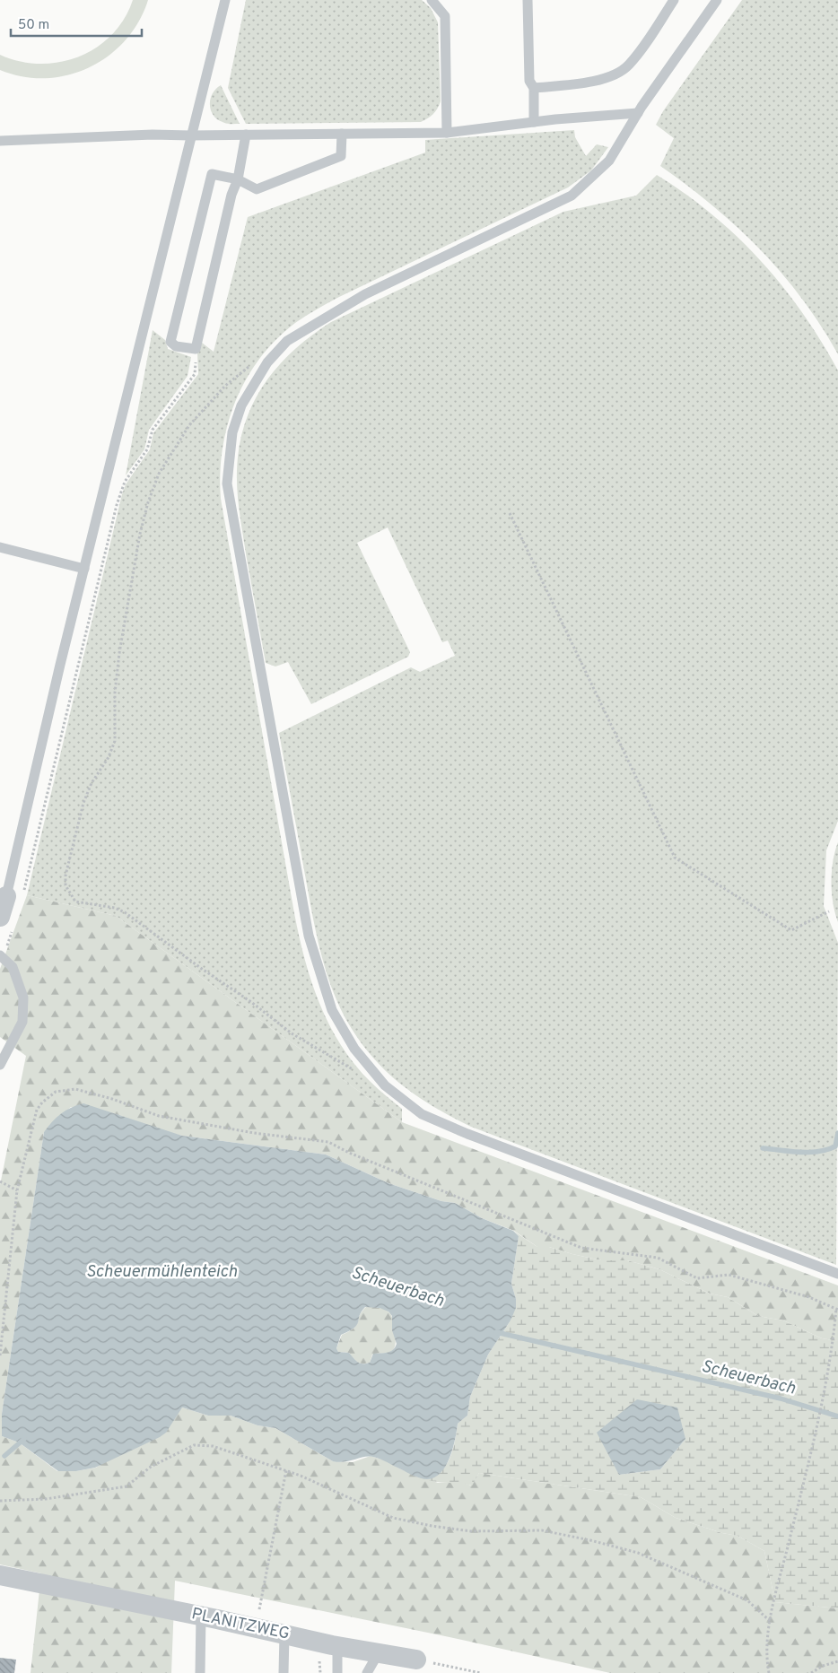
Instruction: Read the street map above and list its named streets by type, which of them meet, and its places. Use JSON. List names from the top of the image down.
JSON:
{
  "streets": {
    "street": ["PLANITZWEG"]
  },
  "water": ["Scheuermühlenteich", "Scheuerbach"],
  "scale_bar": "50 m"
}
